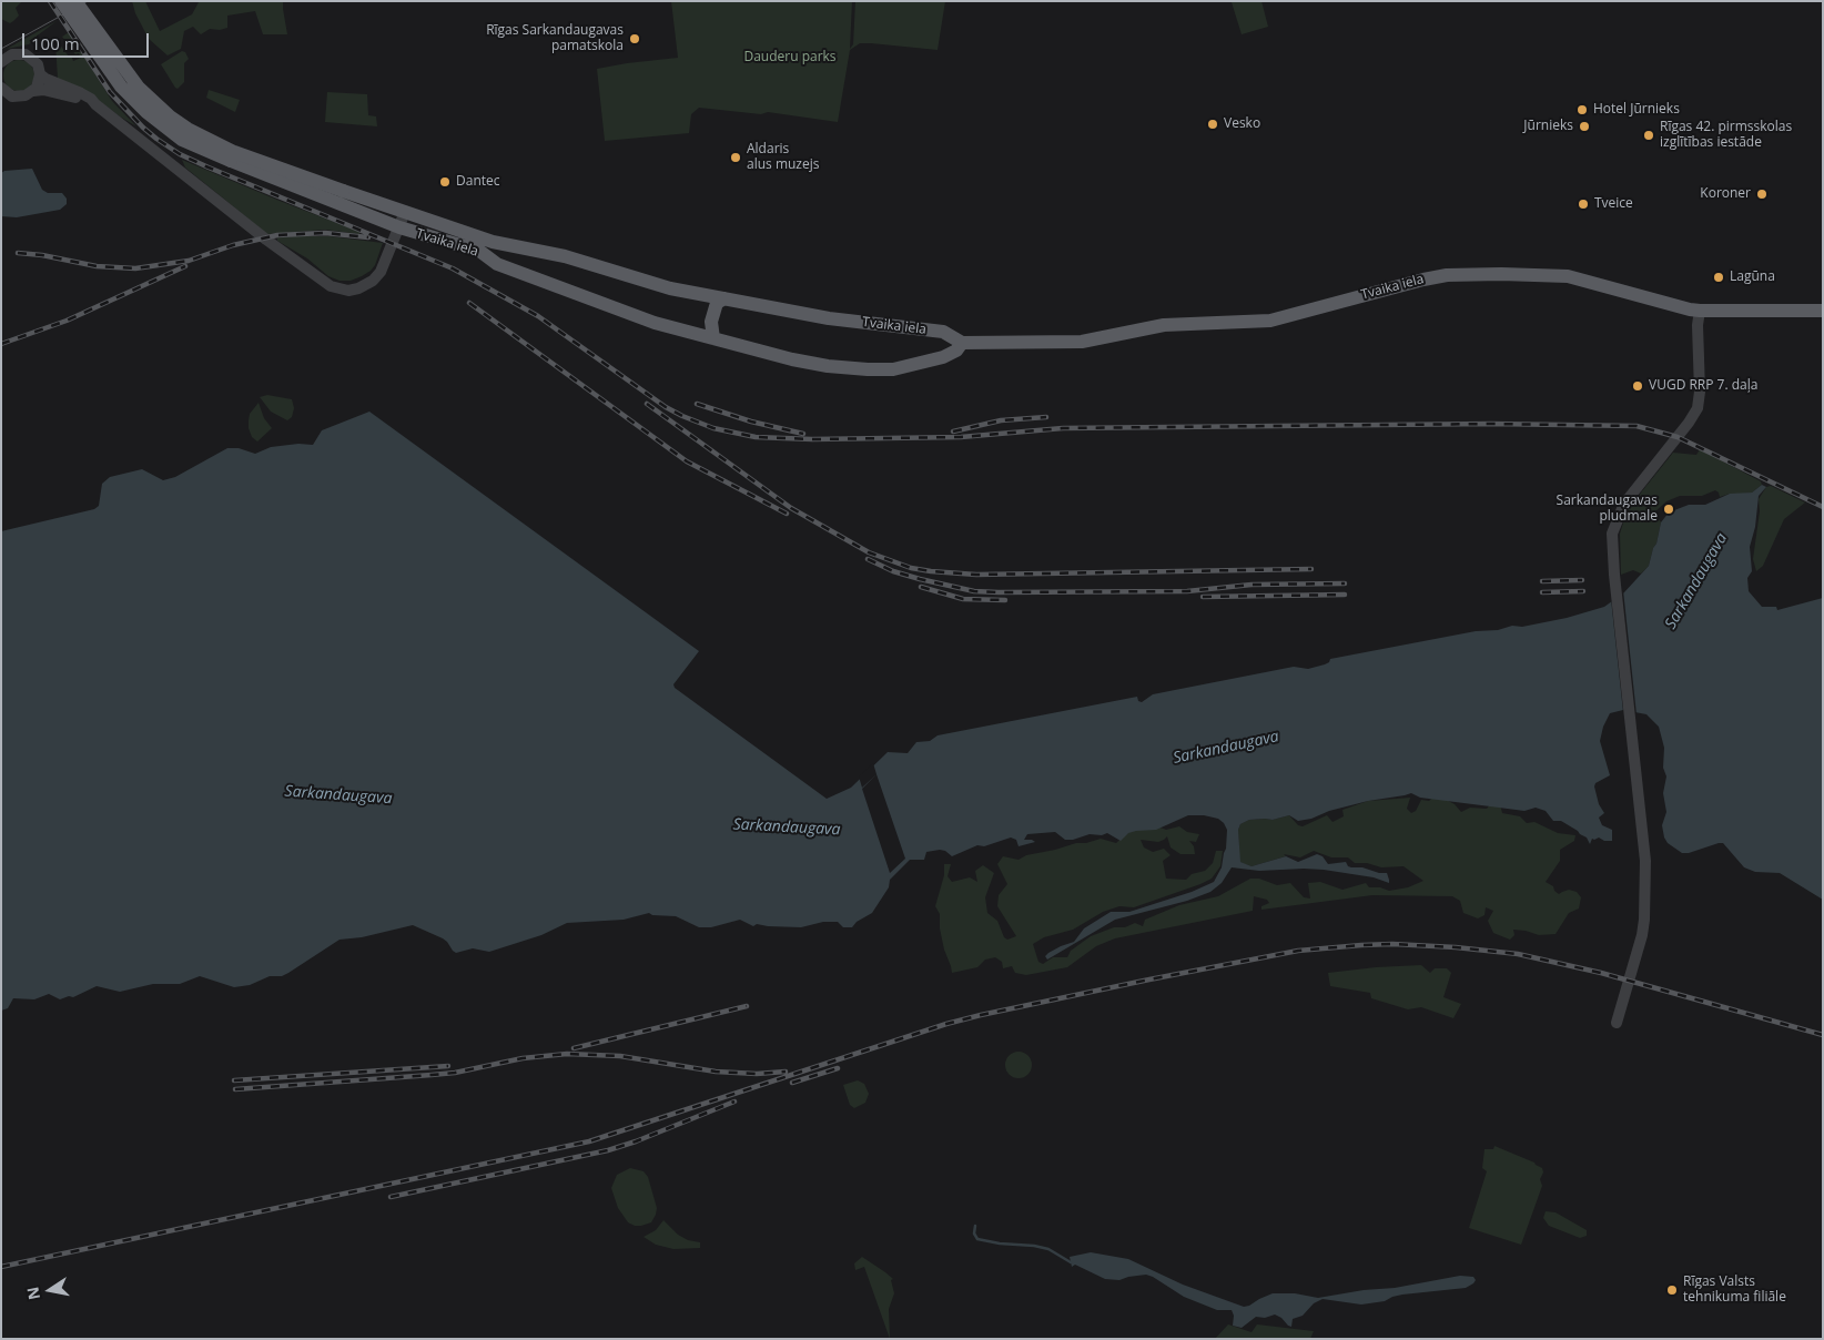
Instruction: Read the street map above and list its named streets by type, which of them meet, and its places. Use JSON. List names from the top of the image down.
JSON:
{
  "streets": {
    "main road": ["Tvaika iela"]
  },
  "water": ["Sarkandaugava"],
  "parks": ["Dauderu parks"],
  "places": [
    "Rīgas Sarkandaugavas pamatskola",
    "Hotel Jūrnieks",
    "Vesko",
    "Jūrnieks",
    "Rīgas 42. pirmsskolas izglītības iestāde",
    "Aldaris alus muzejs",
    "Dantec",
    "Koroner",
    "Tveice",
    "Lagūna",
    "VUGD RRP 7. daļa",
    "Sarkandaugavas pludmale",
    "Rīgas Valsts tehnikuma filiāle"
  ],
  "scale_bar": "100 m",
  "north": "left"
}
